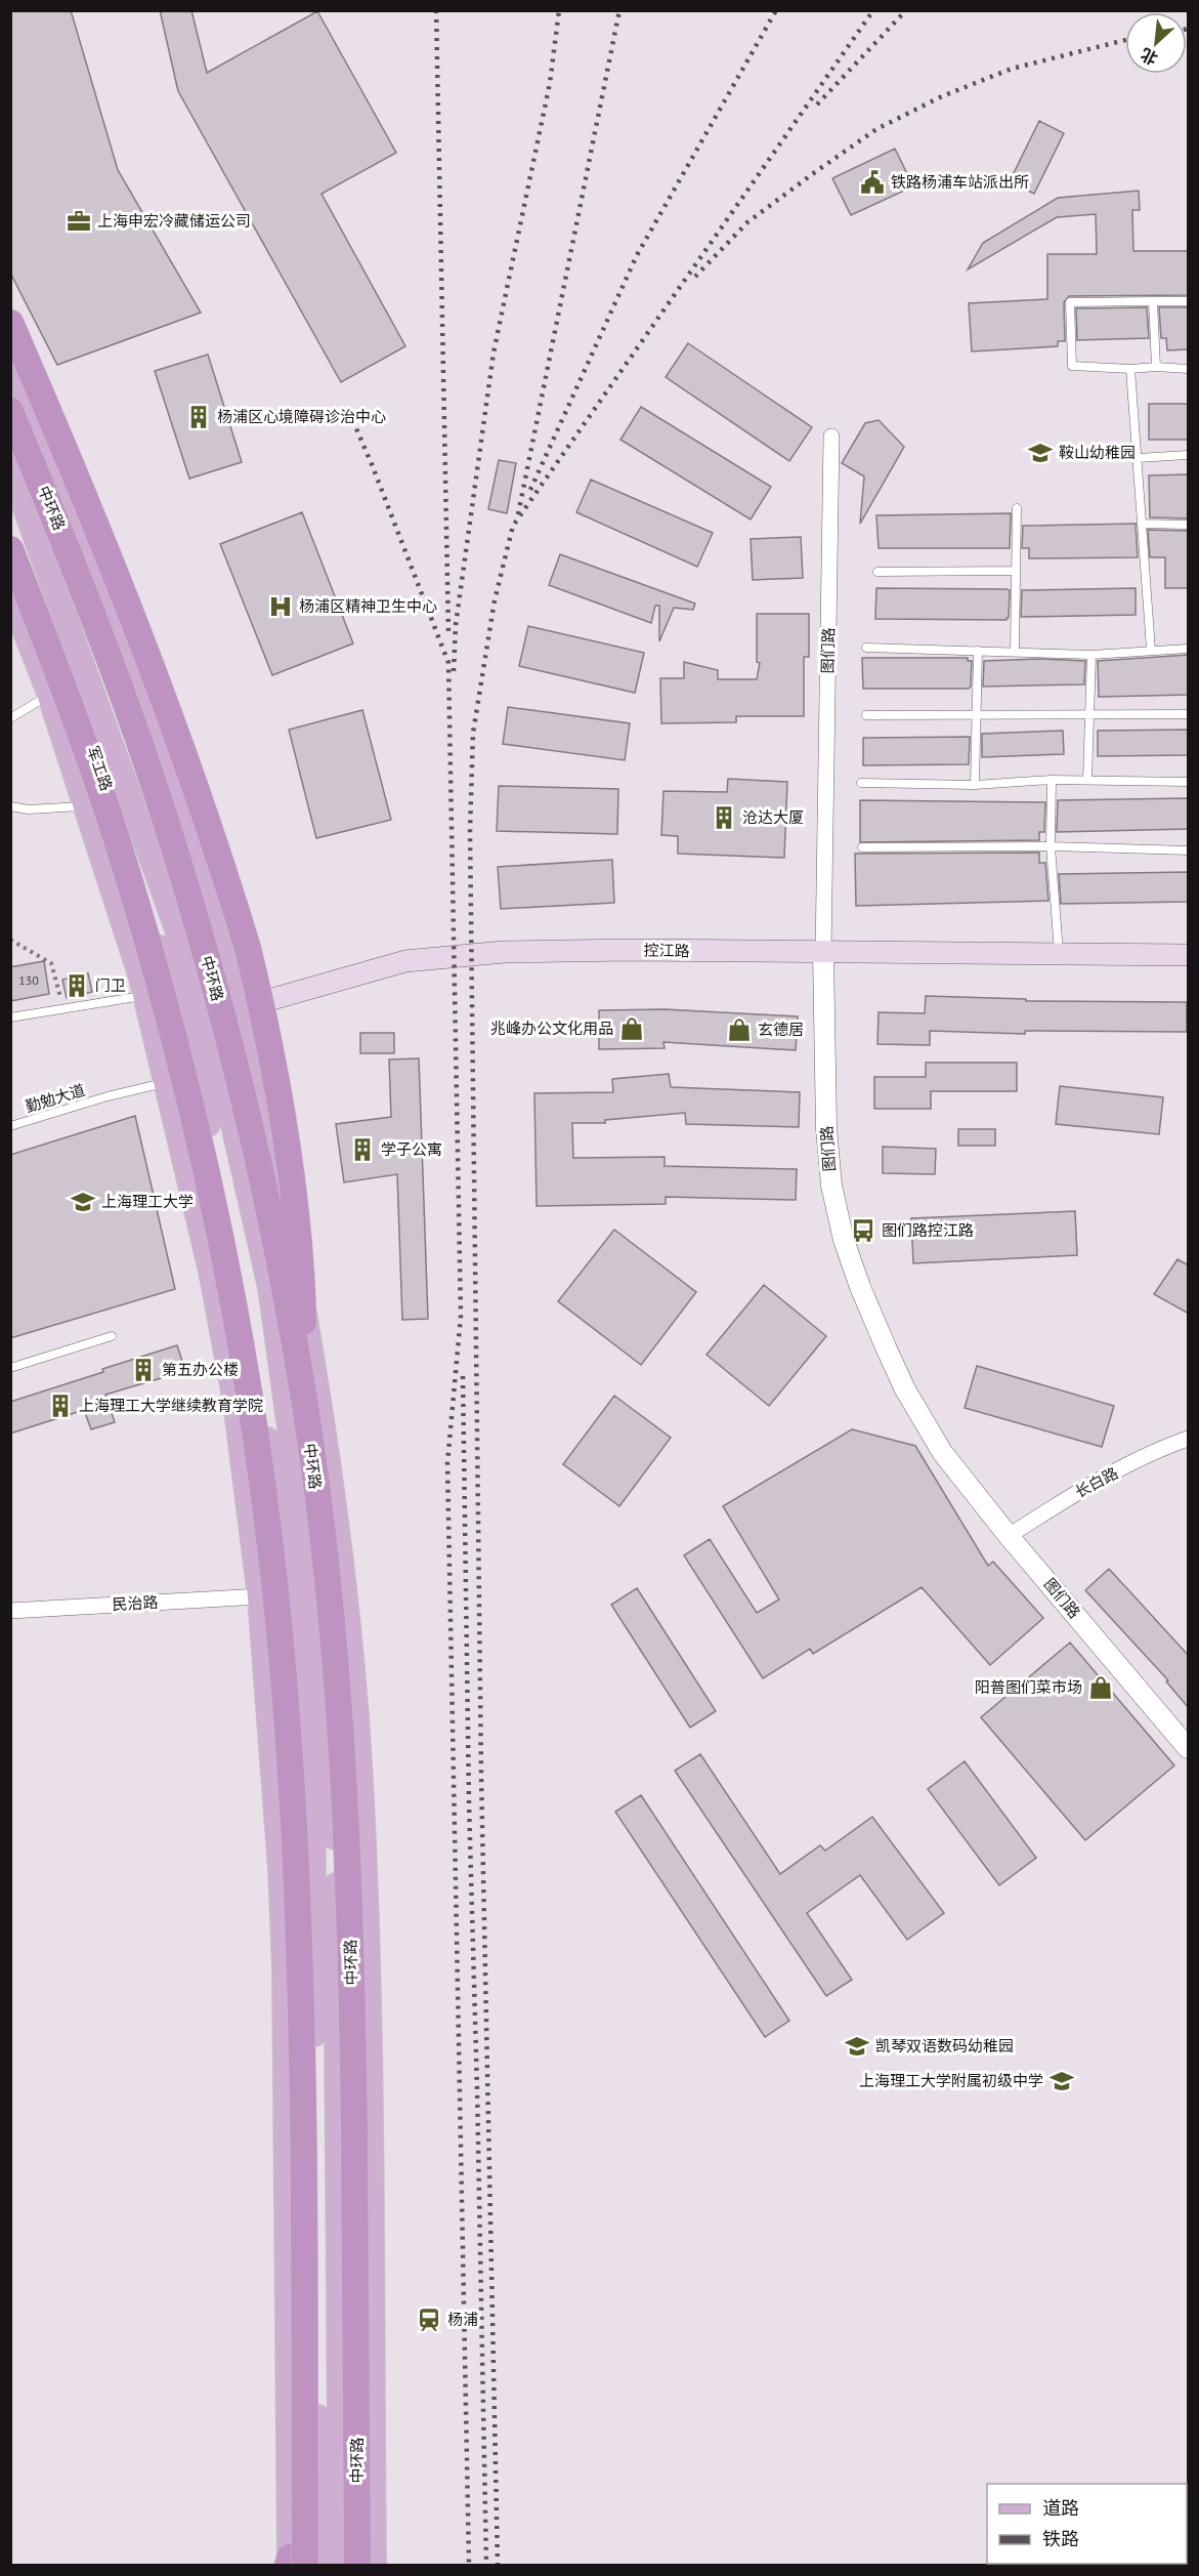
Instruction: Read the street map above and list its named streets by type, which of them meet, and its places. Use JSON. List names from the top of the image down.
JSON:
{
  "streets": {
    "highway": ["中环路"],
    "main road": ["军工路", "控江路"],
    "street": ["图们路", "长白路", "民治路"],
    "lane": ["勤勉大道"]
  },
  "crossings": [
    ["图们路", "控江路"],
    ["图们路", "长白路"],
    ["军工路", "控江路"],
    ["军工路", "勤勉大道"],
    ["军工路", "民治路"]
  ],
  "places": {
    "public building": ["铁路杨浦车站派出所"],
    "office": ["上海申宏冷藏储运公司"],
    "building": [
      "杨浦区心境障碍诊治中心",
      "沧达大厦",
      "门卫",
      "学子公寓",
      "第五办公楼",
      "上海理工大学继续教育学院"
    ],
    "school or university": [
      "鞍山幼稚园",
      "上海理工大学",
      "凯琴双语数码幼稚园",
      "上海理工大学附属初级中学"
    ],
    "hospital": ["杨浦区精神卫生中心"],
    "shop": ["兆峰办公文化用品", "玄德居", "阳普图们菜市场"],
    "bus stop": ["图们路控江路"],
    "station": ["杨浦"]
  },
  "house_numbers": ["130"],
  "legend": ["道路", "铁路"],
  "north": "bottom left"
}
